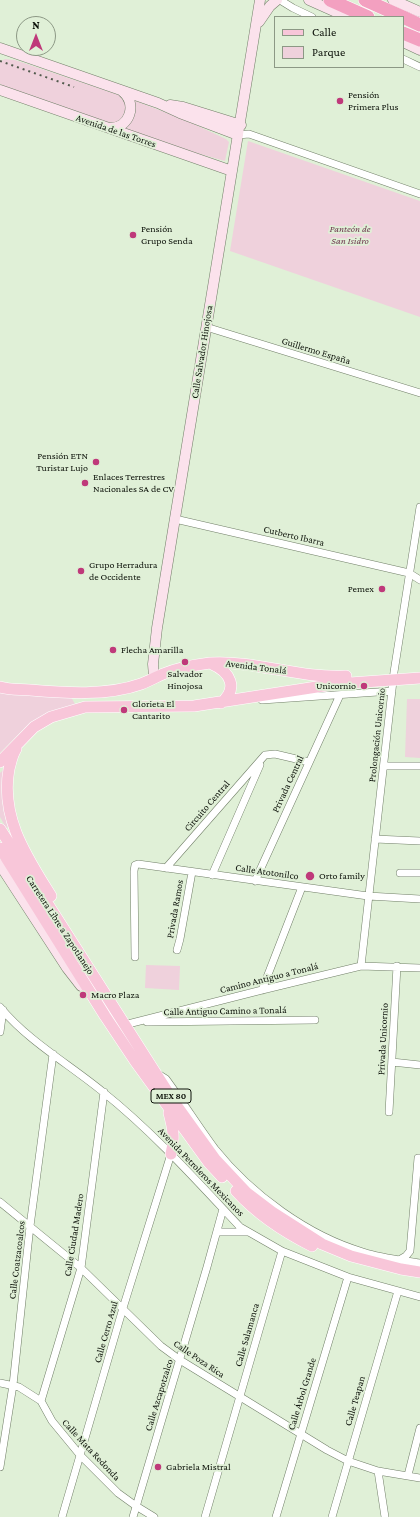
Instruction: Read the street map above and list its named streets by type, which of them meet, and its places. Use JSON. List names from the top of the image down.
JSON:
{
  "streets": {
    "main road": ["Avenida Tonalá", "Carretera Libre a Zapotlanejo", "MEX 80"],
    "street": [
      "Avenida de las Torres",
      "Guillermo España",
      "Calle Salvador Hinojosa",
      "Cutberto Ibarra",
      "Prolongación Unicornio",
      "Privada Central",
      "Circuito Central",
      "Calle Atotonilco",
      "Privada Ramos",
      "Camino Antiguo a Tonalá",
      "Calle Antiguo Camino a Tonalá",
      "Privada Unicornio",
      "Avenida Petroleros Mexicanos",
      "Calle Ciudad Madero",
      "Calle Coatzacoalcos",
      "Calle Cerro Azul",
      "Calle Salamanca",
      "Calle Poza Rica",
      "Calle Árbol Grande",
      "Calle Azcapotzalco",
      "Calle Teapan",
      "Calle Mata Redonda"
    ]
  },
  "crossings": [
    ["Avenida de las Torres", "Calle Salvador Hinojosa"],
    ["Guillermo España", "Calle Salvador Hinojosa"],
    ["Calle Salvador Hinojosa", "Cutberto Ibarra"],
    ["Calle Salvador Hinojosa", "Avenida Tonalá"],
    ["Cutberto Ibarra", "Prolongación Unicornio"],
    ["Avenida Tonalá", "Prolongación Unicornio"],
    ["Prolongación Unicornio", "Calle Atotonilco"],
    ["Prolongación Unicornio", "Camino Antiguo a Tonalá"],
    ["Privada Central", "Calle Atotonilco"],
    ["Circuito Central", "Calle Atotonilco"],
    ["Calle Atotonilco", "Privada Ramos"],
    ["Carretera Libre a Zapotlanejo", "Camino Antiguo a Tonalá"],
    ["Camino Antiguo a Tonalá", "Calle Antiguo Camino a Tonalá"],
    ["Camino Antiguo a Tonalá", "Privada Unicornio"],
    ["Avenida Petroleros Mexicanos", "Calle Ciudad Madero"],
    ["Avenida Petroleros Mexicanos", "Calle Coatzacoalcos"],
    ["Avenida Petroleros Mexicanos", "Calle Cerro Azul"],
    ["Avenida Petroleros Mexicanos", "Calle Salamanca"],
    ["Avenida Petroleros Mexicanos", "Calle Árbol Grande"],
    ["Avenida Petroleros Mexicanos", "Calle Azcapotzalco"],
    ["Avenida Petroleros Mexicanos", "Calle Teapan"],
    ["Calle Ciudad Madero", "Calle Poza Rica"],
    ["Calle Ciudad Madero", "Calle Mata Redonda"],
    ["Calle Coatzacoalcos", "Calle Poza Rica"],
    ["Calle Coatzacoalcos", "Calle Mata Redonda"],
    ["Calle Cerro Azul", "Calle Poza Rica"],
    ["Calle Cerro Azul", "Calle Mata Redonda"],
    ["Calle Salamanca", "Calle Poza Rica"],
    ["Calle Poza Rica", "Calle Árbol Grande"],
    ["Calle Poza Rica", "Calle Azcapotzalco"],
    ["Calle Poza Rica", "Calle Teapan"],
    ["Calle Azcapotzalco", "Calle Mata Redonda"]
  ],
  "parks": ["Panteón de San Isidro"],
  "places": [
    "Pensión Primera Plus",
    "Pensión Grupo Senda",
    "Pensión ETN Turistar Lujo",
    "Enlaces Terrestres Nacionales SA de CV",
    "Grupo Herradura de Occidente",
    "Pemex",
    "Flecha Amarilla",
    "Salvador Hinojosa",
    "Unicornio",
    "Glorieta El Cantarito",
    "Orto family",
    "Macro Plaza",
    "Gabriela Mistral"
  ],
  "legend": ["Calle", "Parque"],
  "north": "top"
}
